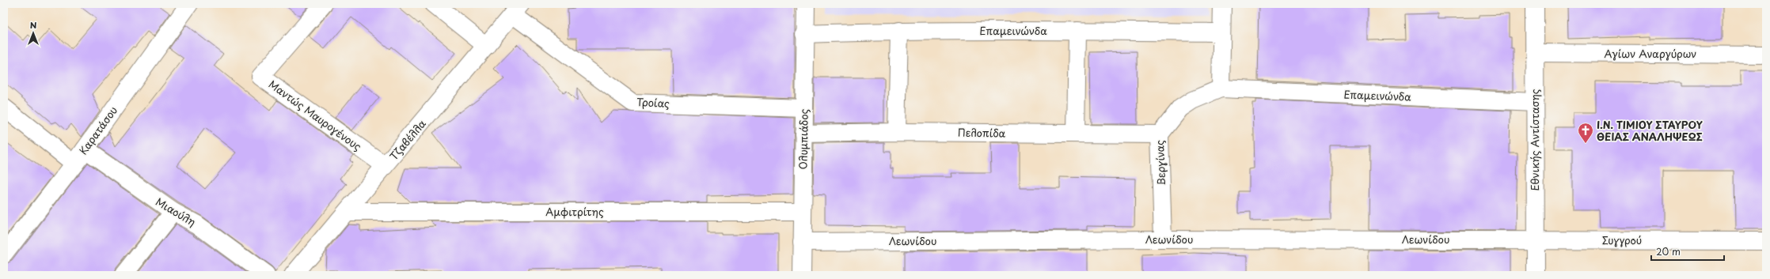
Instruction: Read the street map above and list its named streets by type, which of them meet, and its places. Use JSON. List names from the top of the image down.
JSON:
{
  "streets": {
    "street": [
      "Επαμεινώνδα",
      "Αγίων Αναργύρων",
      "Τροίας",
      "Μαντώς Μαυρογένους",
      "Καρατάσου",
      "Πελοπίδα",
      "Ολυμπιάδος",
      "Τζαβέλλα",
      "Εθνικής Αντίστασης",
      "Βεργίνας",
      "Μιαούλη",
      "Αμφιτρίτης",
      "Λεωνίδου",
      "Συγγρού"
    ]
  },
  "crossings": [
    ["Επαμεινώνδα", "Ολυμπιάδος"],
    ["Επαμεινώνδα", "Εθνικής Αντίστασης"],
    ["Επαμεινώνδα", "Βεργίνας"],
    ["Αγίων Αναργύρων", "Εθνικής Αντίστασης"],
    ["Τροίας", "Ολυμπιάδος"],
    ["Τροίας", "Τζαβέλλα"],
    ["Μαντώς Μαυρογένους", "Τζαβέλλα"],
    ["Καρατάσου", "Μιαούλη"],
    ["Πελοπίδα", "Ολυμπιάδος"],
    ["Πελοπίδα", "Βεργίνας"],
    ["Ολυμπιάδος", "Αμφιτρίτης"],
    ["Ολυμπιάδος", "Λεωνίδου"],
    ["Τζαβέλλα", "Αμφιτρίτης"],
    ["Εθνικής Αντίστασης", "Λεωνίδου"],
    ["Εθνικής Αντίστασης", "Συγγρού"],
    ["Βεργίνας", "Λεωνίδου"],
    ["Λεωνίδου", "Συγγρού"]
  ],
  "places": {
    "church": ["Ι.Ν. ΤΙΜΙΟΥ ΣΤΑΥΡΟΥ ΘΕΙΑΣ ΑΝΑΛΗΨΕΩΣ"]
  },
  "scale_bar": "20 m",
  "north": "top"
}
